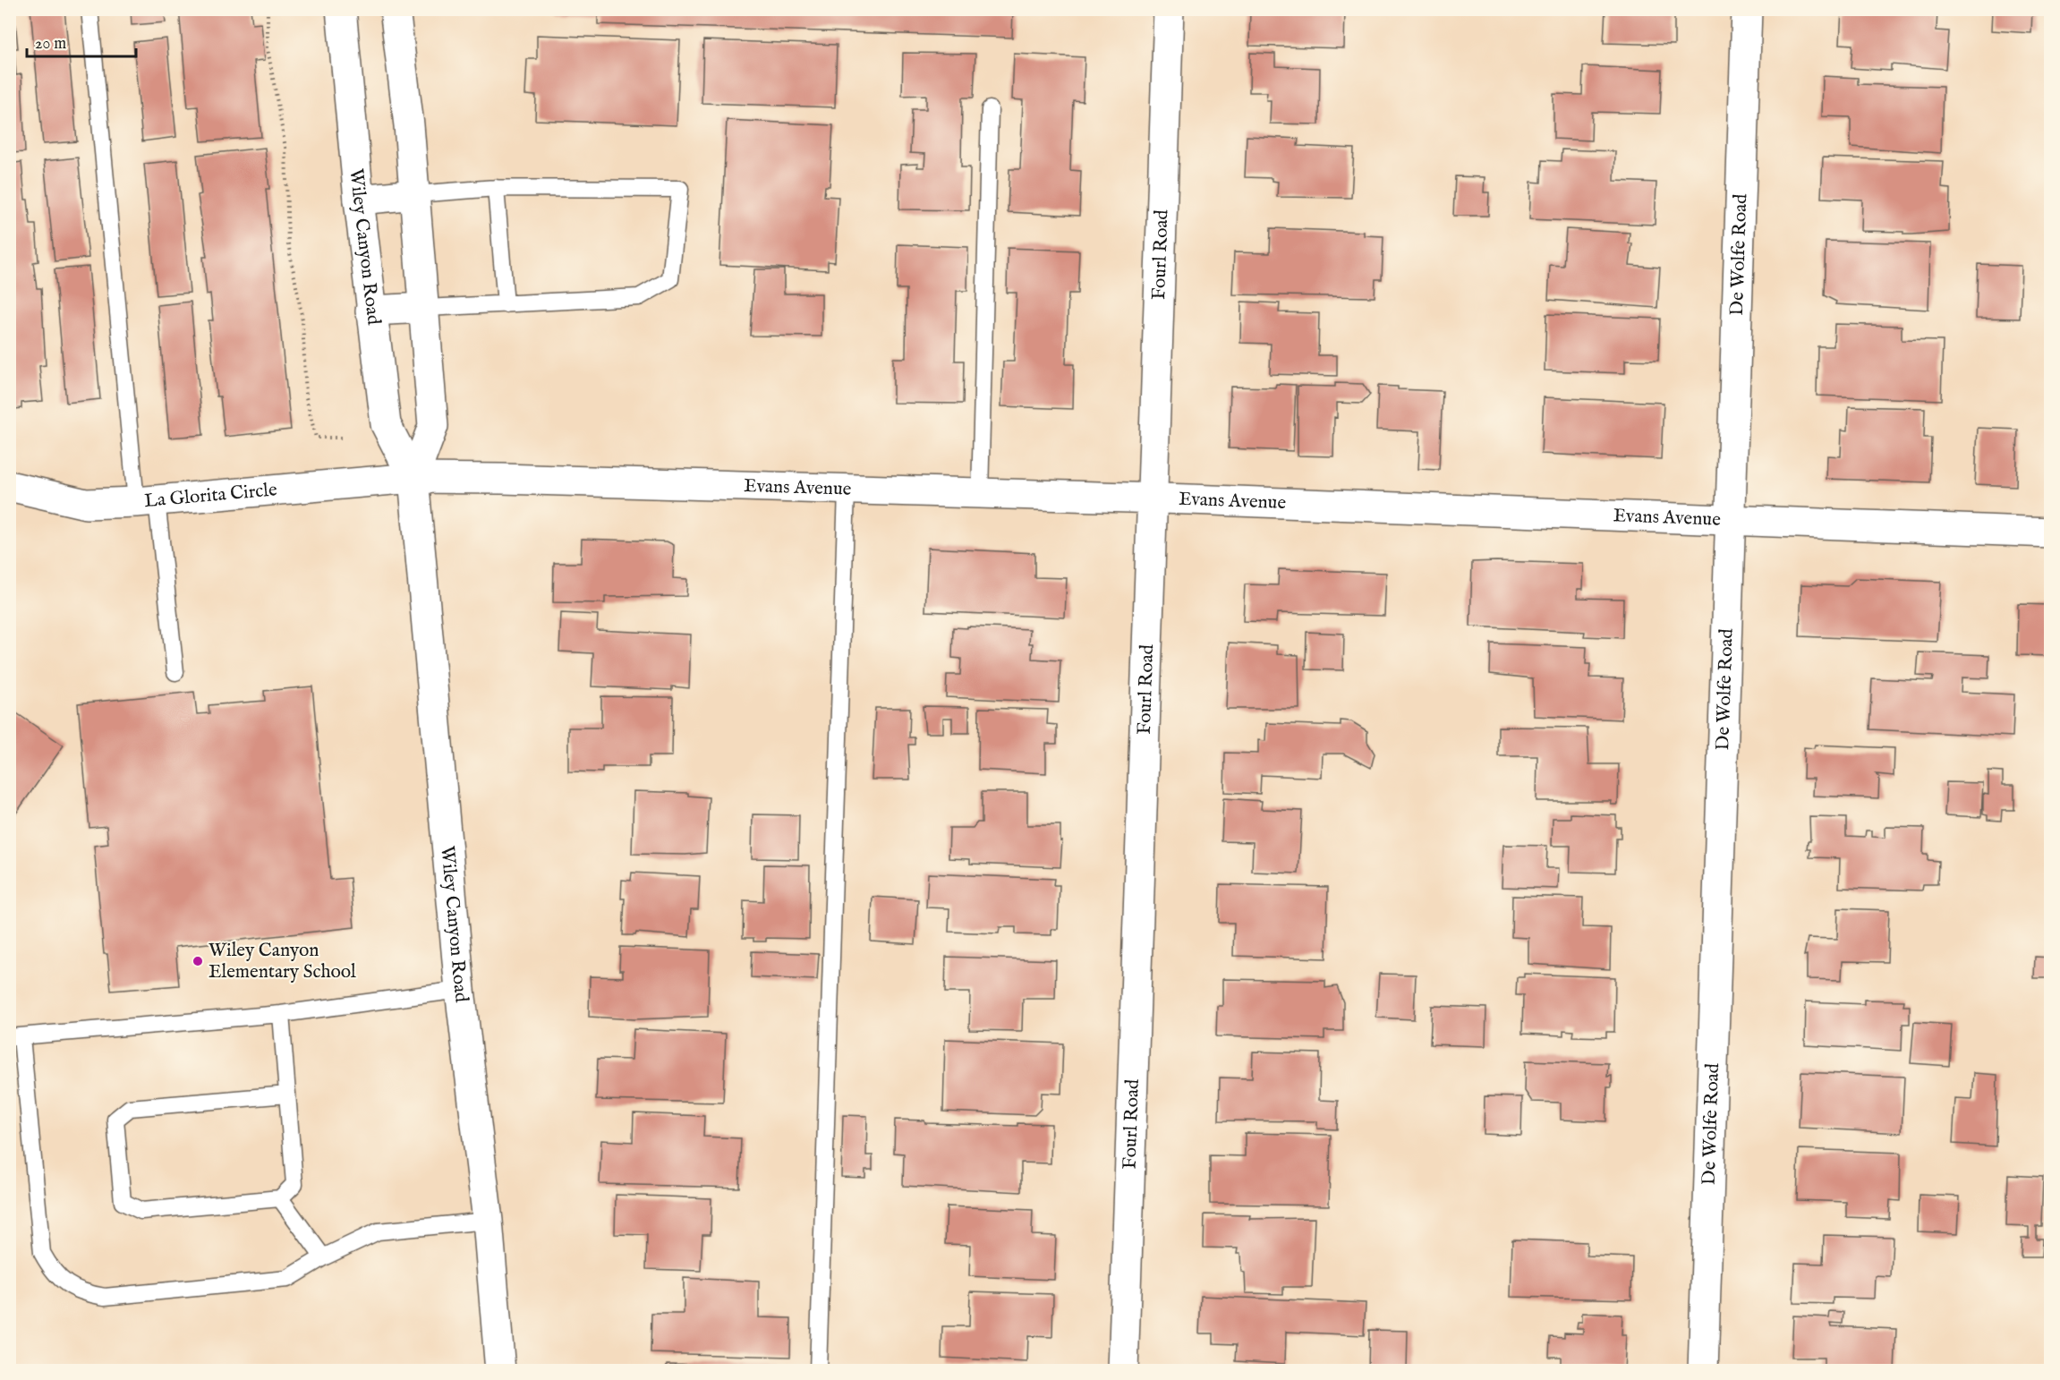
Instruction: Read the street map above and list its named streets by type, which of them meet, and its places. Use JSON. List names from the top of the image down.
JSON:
{
  "streets": {
    "street": [
      "Wiley Canyon Road",
      "Fourl Road",
      "De Wolfe Road",
      "Evans Avenue",
      "La Glorita Circle"
    ]
  },
  "crossings": [
    ["Wiley Canyon Road", "Evans Avenue"],
    ["Wiley Canyon Road", "La Glorita Circle"],
    ["Fourl Road", "Evans Avenue"],
    ["De Wolfe Road", "Evans Avenue"],
    ["Evans Avenue", "La Glorita Circle"]
  ],
  "places": ["Wiley Canyon Elementary School"],
  "scale_bar": "20 m"
}
